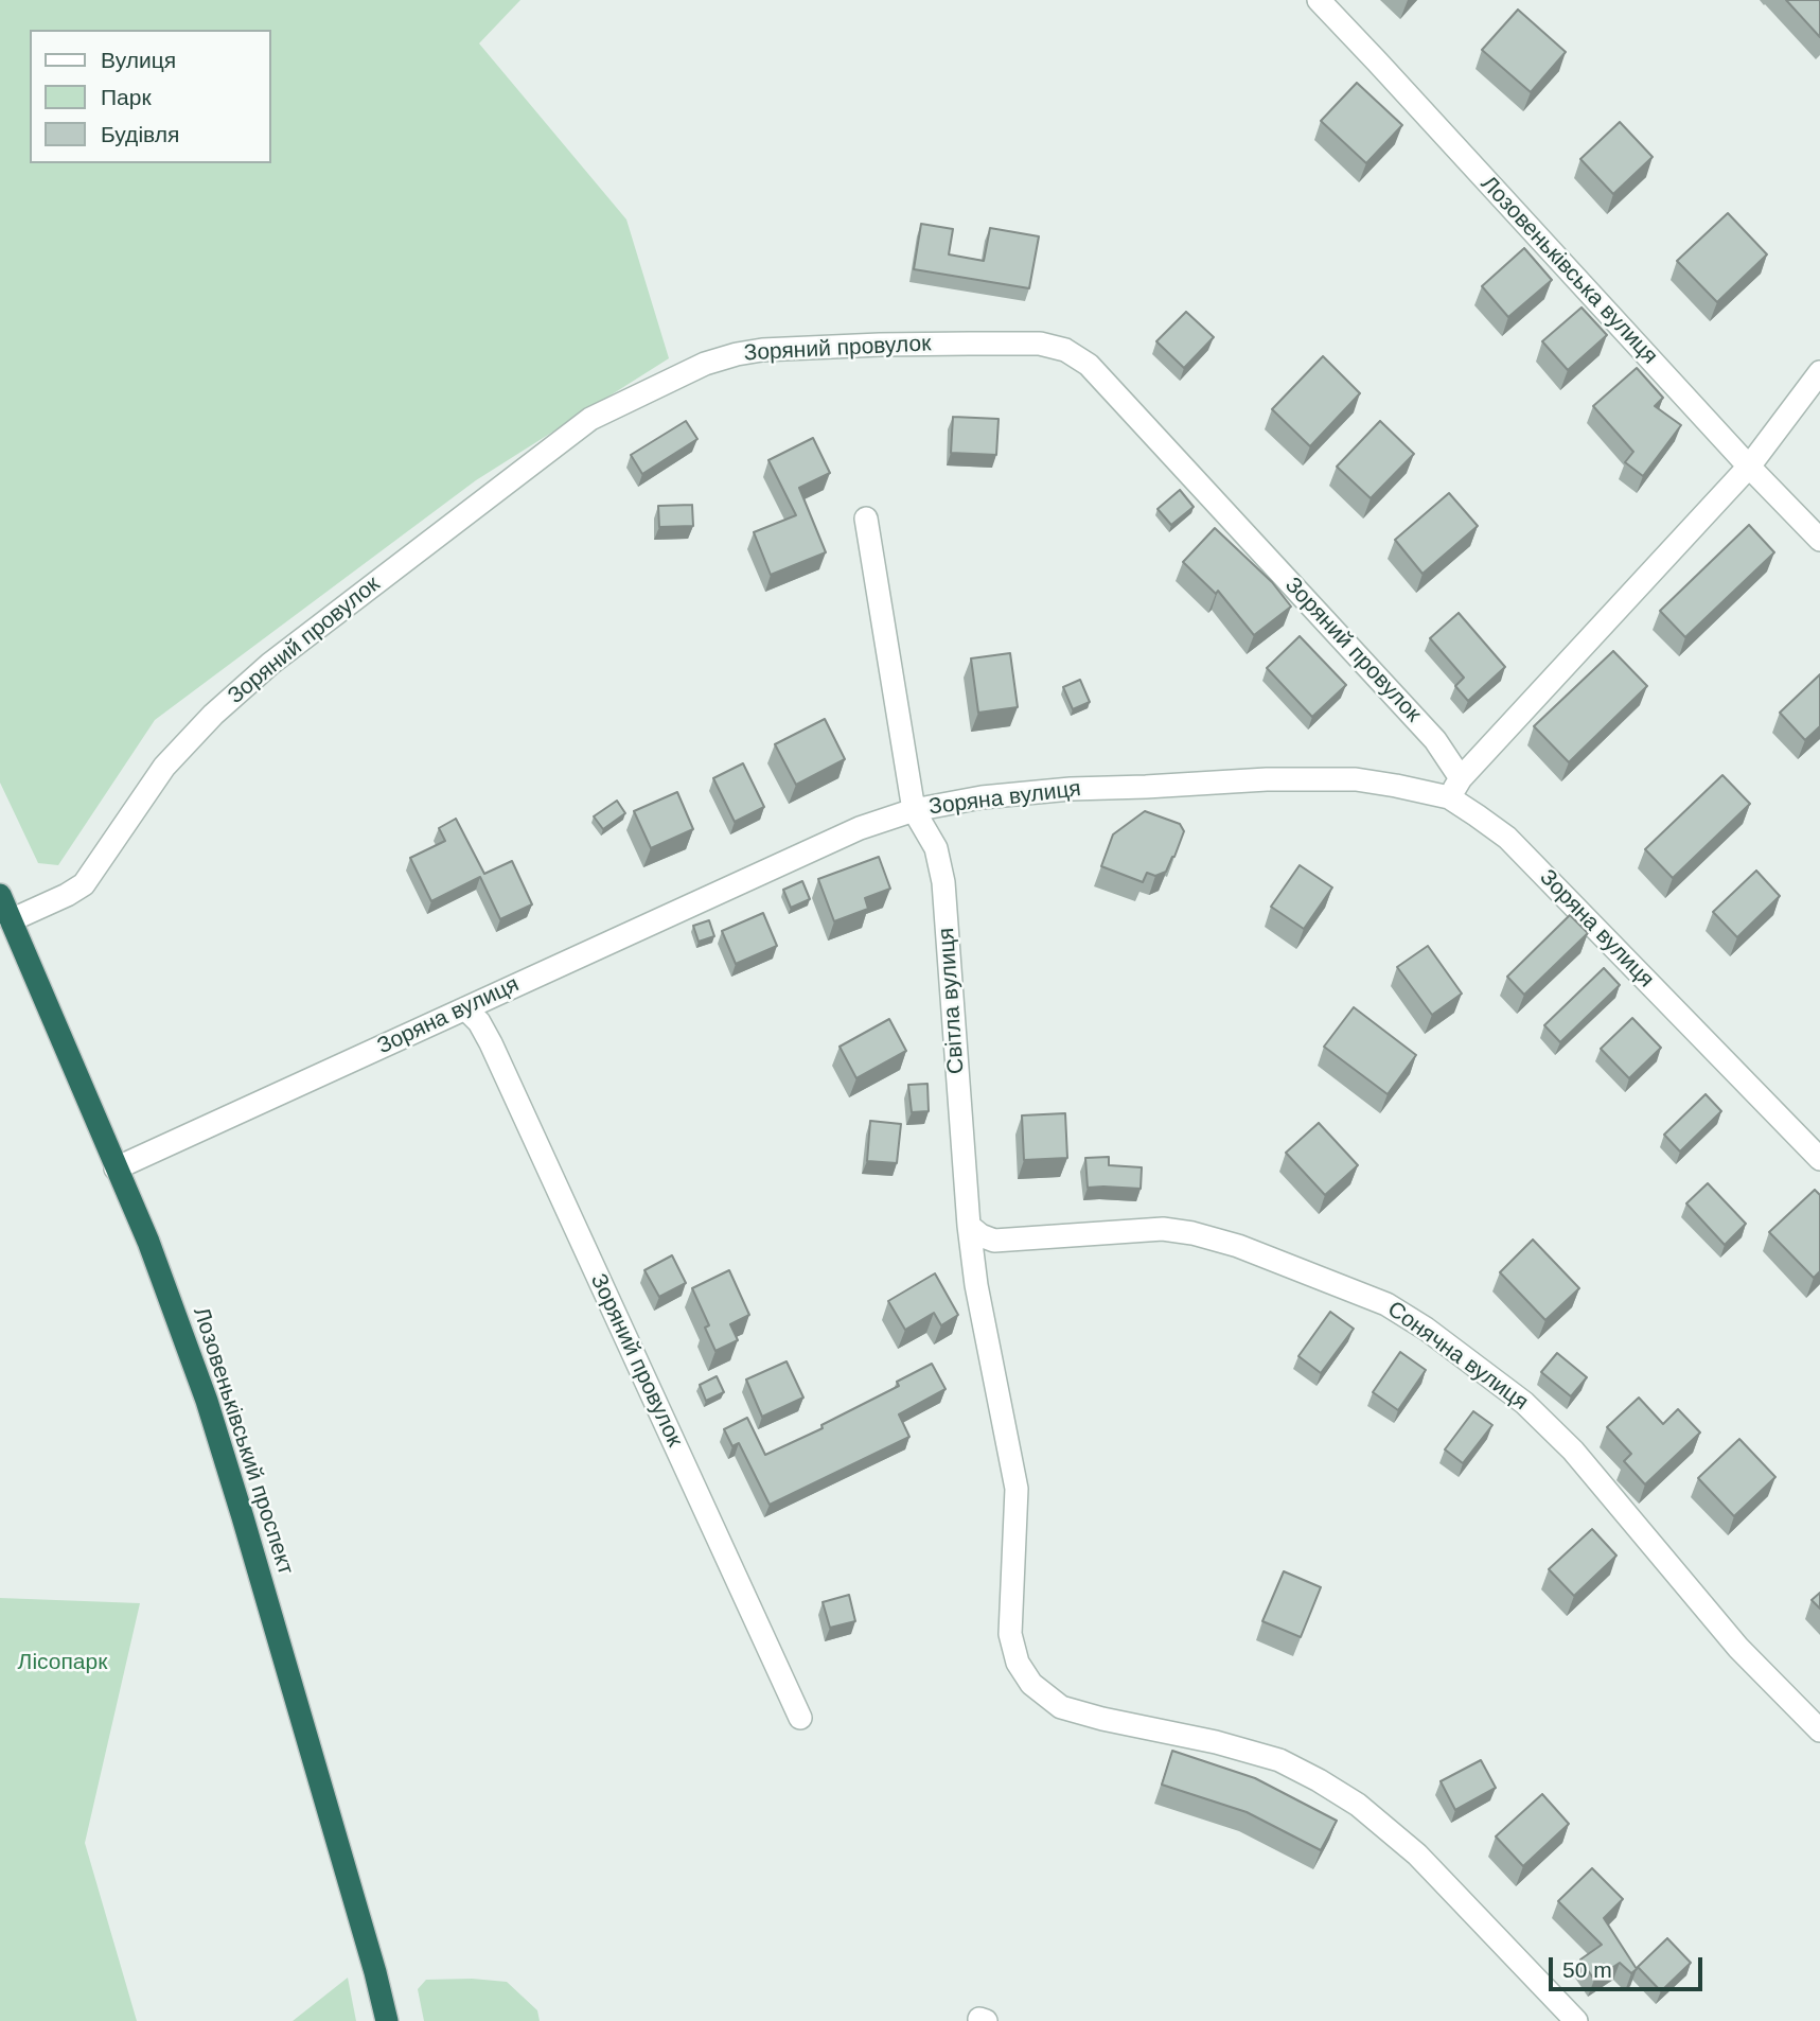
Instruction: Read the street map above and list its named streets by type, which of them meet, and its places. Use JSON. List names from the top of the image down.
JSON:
{
  "streets": {
    "highway": ["Лозовеньківський проспект"],
    "street": [
      "Лозовеньківська вулиця",
      "Зоряний провулок",
      "Зоряна вулиця",
      "Світла вулиця",
      "Сонячна вулиця"
    ]
  },
  "crossings": [
    ["Зоряний провулок", "Зоряна вулиця"],
    ["Зоряний провулок", "Лозовеньківський проспект"],
    ["Зоряна вулиця", "Світла вулиця"],
    ["Зоряна вулиця", "Лозовеньківський проспект"],
    ["Світла вулиця", "Сонячна вулиця"]
  ],
  "parks": ["Лісопарк"],
  "legend": ["Вулиця", "Парк", "Будівля"],
  "scale_bar": "50 m"
}
